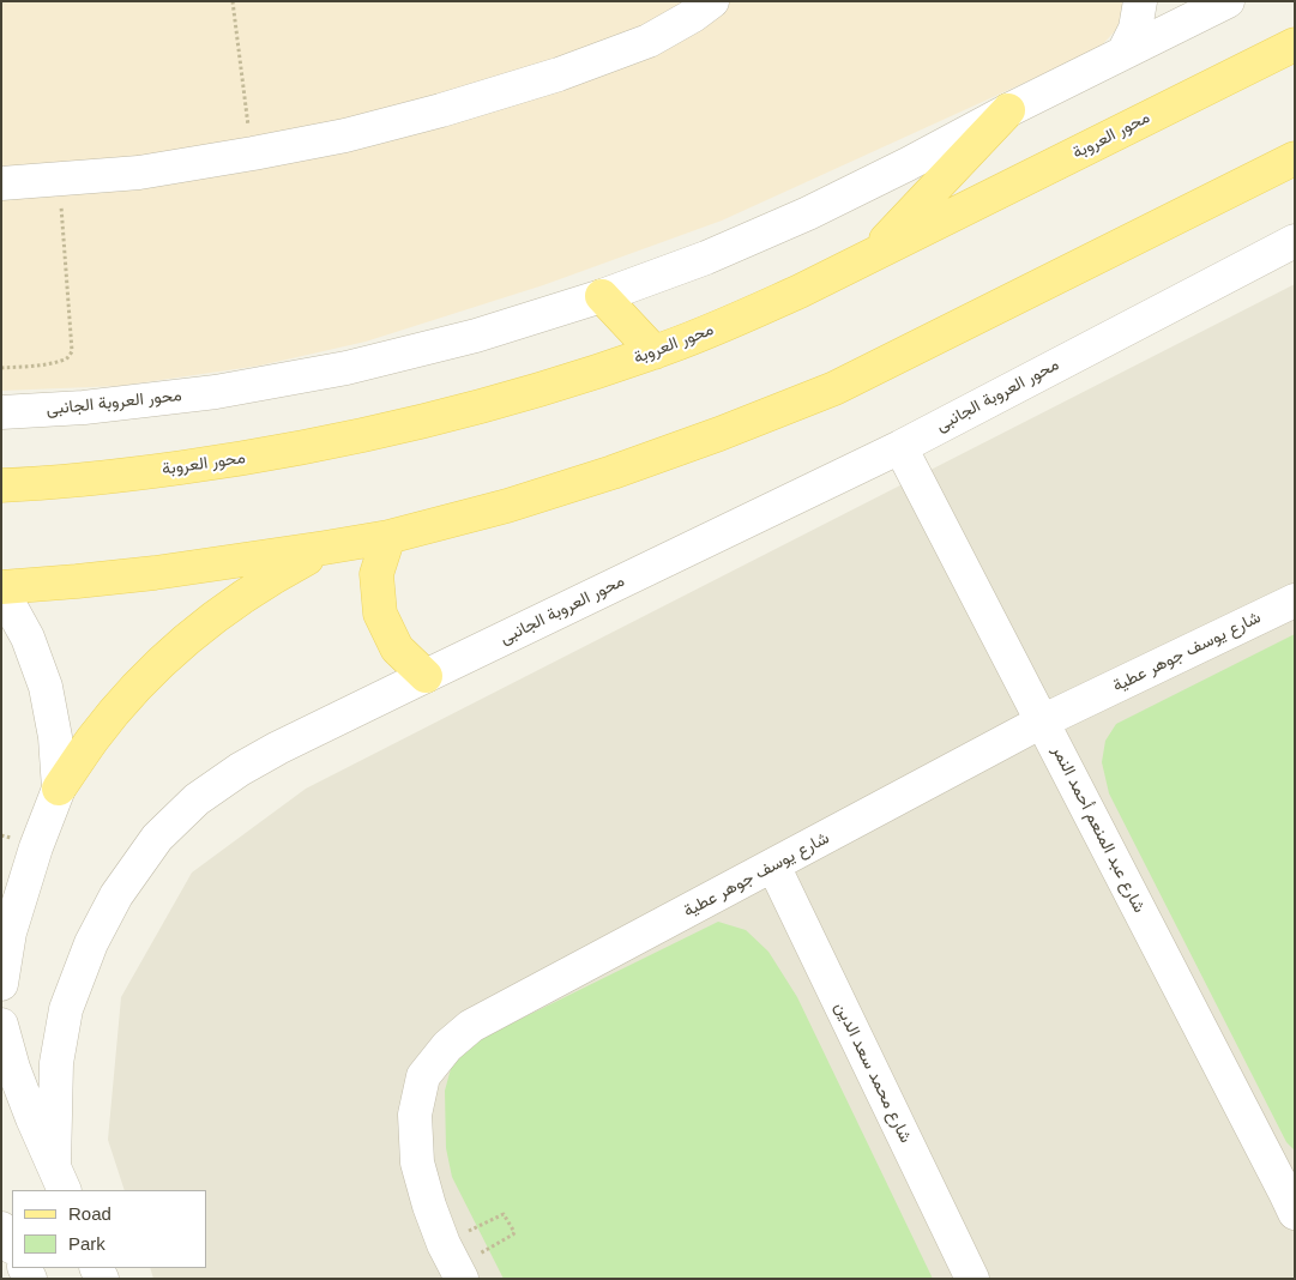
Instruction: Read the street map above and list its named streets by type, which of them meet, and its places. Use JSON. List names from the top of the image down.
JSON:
{
  "streets": {
    "main road": ["محور العروبة"],
    "street": [
      "محور العروبة الجانبى",
      "شارع يوسف جوهر عطية",
      "شارع عبد المنعم أحمد النمر",
      "شارع محمد سعد الدين"
    ]
  },
  "crossings": [
    ["محور العروبة الجانبى", "شارع عبد المنعم أحمد النمر"],
    ["شارع يوسف جوهر عطية", "شارع عبد المنعم أحمد النمر"],
    ["شارع يوسف جوهر عطية", "شارع محمد سعد الدين"]
  ],
  "legend": ["Road", "Park"]
}
